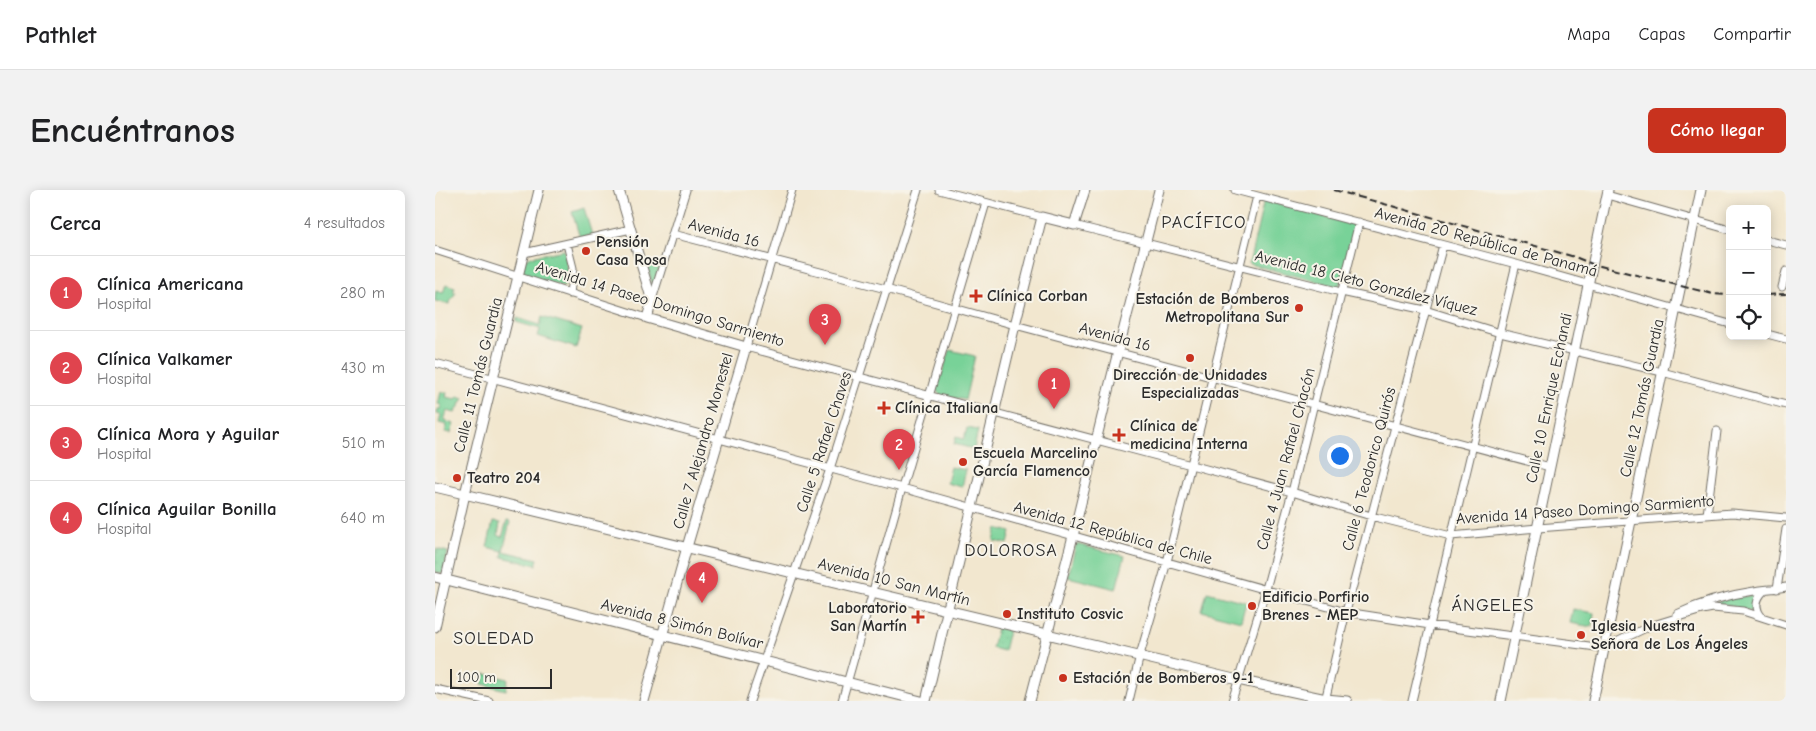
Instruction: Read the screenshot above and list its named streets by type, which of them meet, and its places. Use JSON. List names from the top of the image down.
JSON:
{
  "streets": {
    "street": [
      "Avenida 16",
      "Avenida 20 República de Panamá",
      "Avenida 18 Cleto González Víquez",
      "Avenida 14 Paseo Domingo Sarmiento",
      "Calle 11 Tomás Guardia",
      "Calle 10 Enrique Echandi",
      "Calle 12 Tomás Guardia",
      "Calle 7 Alejandro Monestel",
      "Calle 5 Rafael Chaves",
      "Calle 4 Juan Rafael Chacón",
      "Calle 6 Teodorico Quirós",
      "Avenida 12 República de Chile",
      "Avenida 10 San Martín",
      "Avenida 8 Simón Bolívar"
    ]
  },
  "crossings": [
    ["Avenida 16", "Calle 10 Enrique Echandi"],
    ["Avenida 16", "Calle 7 Alejandro Monestel"],
    ["Avenida 16", "Calle 5 Rafael Chaves"],
    ["Avenida 16", "Calle 4 Juan Rafael Chacón"],
    ["Avenida 16", "Calle 6 Teodorico Quirós"],
    ["Avenida 20 República de Panamá", "Calle 10 Enrique Echandi"],
    ["Avenida 20 República de Panamá", "Calle 12 Tomás Guardia"],
    ["Avenida 20 República de Panamá", "Calle 4 Juan Rafael Chacón"],
    ["Avenida 20 República de Panamá", "Calle 6 Teodorico Quirós"],
    ["Avenida 18 Cleto González Víquez", "Calle 10 Enrique Echandi"],
    ["Avenida 18 Cleto González Víquez", "Calle 12 Tomás Guardia"],
    ["Avenida 18 Cleto González Víquez", "Calle 4 Juan Rafael Chacón"],
    ["Avenida 18 Cleto González Víquez", "Calle 6 Teodorico Quirós"],
    ["Avenida 14 Paseo Domingo Sarmiento", "Calle 11 Tomás Guardia"],
    ["Avenida 14 Paseo Domingo Sarmiento", "Calle 10 Enrique Echandi"],
    ["Avenida 14 Paseo Domingo Sarmiento", "Calle 12 Tomás Guardia"],
    ["Avenida 14 Paseo Domingo Sarmiento", "Calle 7 Alejandro Monestel"],
    ["Avenida 14 Paseo Domingo Sarmiento", "Calle 5 Rafael Chaves"],
    ["Avenida 14 Paseo Domingo Sarmiento", "Calle 4 Juan Rafael Chacón"],
    ["Avenida 14 Paseo Domingo Sarmiento", "Calle 6 Teodorico Quirós"],
    ["Calle 11 Tomás Guardia", "Avenida 12 República de Chile"],
    ["Calle 11 Tomás Guardia", "Avenida 10 San Martín"],
    ["Calle 11 Tomás Guardia", "Avenida 8 Simón Bolívar"],
    ["Calle 10 Enrique Echandi", "Avenida 12 República de Chile"],
    ["Calle 12 Tomás Guardia", "Avenida 12 República de Chile"],
    ["Calle 7 Alejandro Monestel", "Avenida 12 República de Chile"],
    ["Calle 7 Alejandro Monestel", "Avenida 10 San Martín"],
    ["Calle 7 Alejandro Monestel", "Avenida 8 Simón Bolívar"],
    ["Calle 5 Rafael Chaves", "Avenida 12 República de Chile"],
    ["Calle 5 Rafael Chaves", "Avenida 10 San Martín"],
    ["Calle 5 Rafael Chaves", "Avenida 8 Simón Bolívar"],
    ["Calle 4 Juan Rafael Chacón", "Avenida 12 República de Chile"],
    ["Calle 4 Juan Rafael Chacón", "Avenida 10 San Martín"],
    ["Calle 6 Teodorico Quirós", "Avenida 12 República de Chile"],
    ["Calle 6 Teodorico Quirós", "Avenida 10 San Martín"]
  ],
  "districts": [
    "PACÍFICO",
    "DOLOROSA",
    "ÁNGELES",
    "SOLEDAD"
  ],
  "places": {
    "other": [
      "Pensión Casa Rosa",
      "Estación de Bomberos Metropolitana Sur",
      "Dirección de Unidades Especializadas",
      "Escuela Marcelino García Flamenco",
      "Teatro 204",
      "Edificio Porfirio Brenes - MEP",
      "Instituto Cosvic",
      "Iglesia Nuestra Señora de Los Ángeles",
      "Estación de Bomberos 9-1"
    ],
    "health": [
      "Clínica Corban",
      "Clínica Italiana",
      "Clínica de medicina Interna",
      "Laboratorio San Martín"
    ]
  },
  "scale_bar": "100 m",
  "page": {
    "header": "Pathlet",
    "nav": ["Mapa", "Capas", "Compartir"],
    "buttons": "Cómo llegar",
    "title": "Encuéntranos",
    "heading": ["Cerca", "4 resultados"],
    "map_buttons": ["+", "−"],
    "list": [
      {
        "mark": "1",
        "name": "Clínica Americana",
        "note": "Hospital",
        "value": "280 m"
      },
      {
        "mark": "2",
        "name": "Clínica Valkamer",
        "note": "Hospital",
        "value": "430 m"
      },
      {
        "mark": "3",
        "name": "Clínica Mora y Aguilar",
        "note": "Hospital",
        "value": "510 m"
      },
      {
        "mark": "4",
        "name": "Clínica Aguilar Bonilla",
        "note": "Hospital",
        "value": "640 m"
      }
    ],
    "pins": [
      "3",
      "1",
      "2",
      "4"
    ],
    "scale": "100 m"
  }
}
